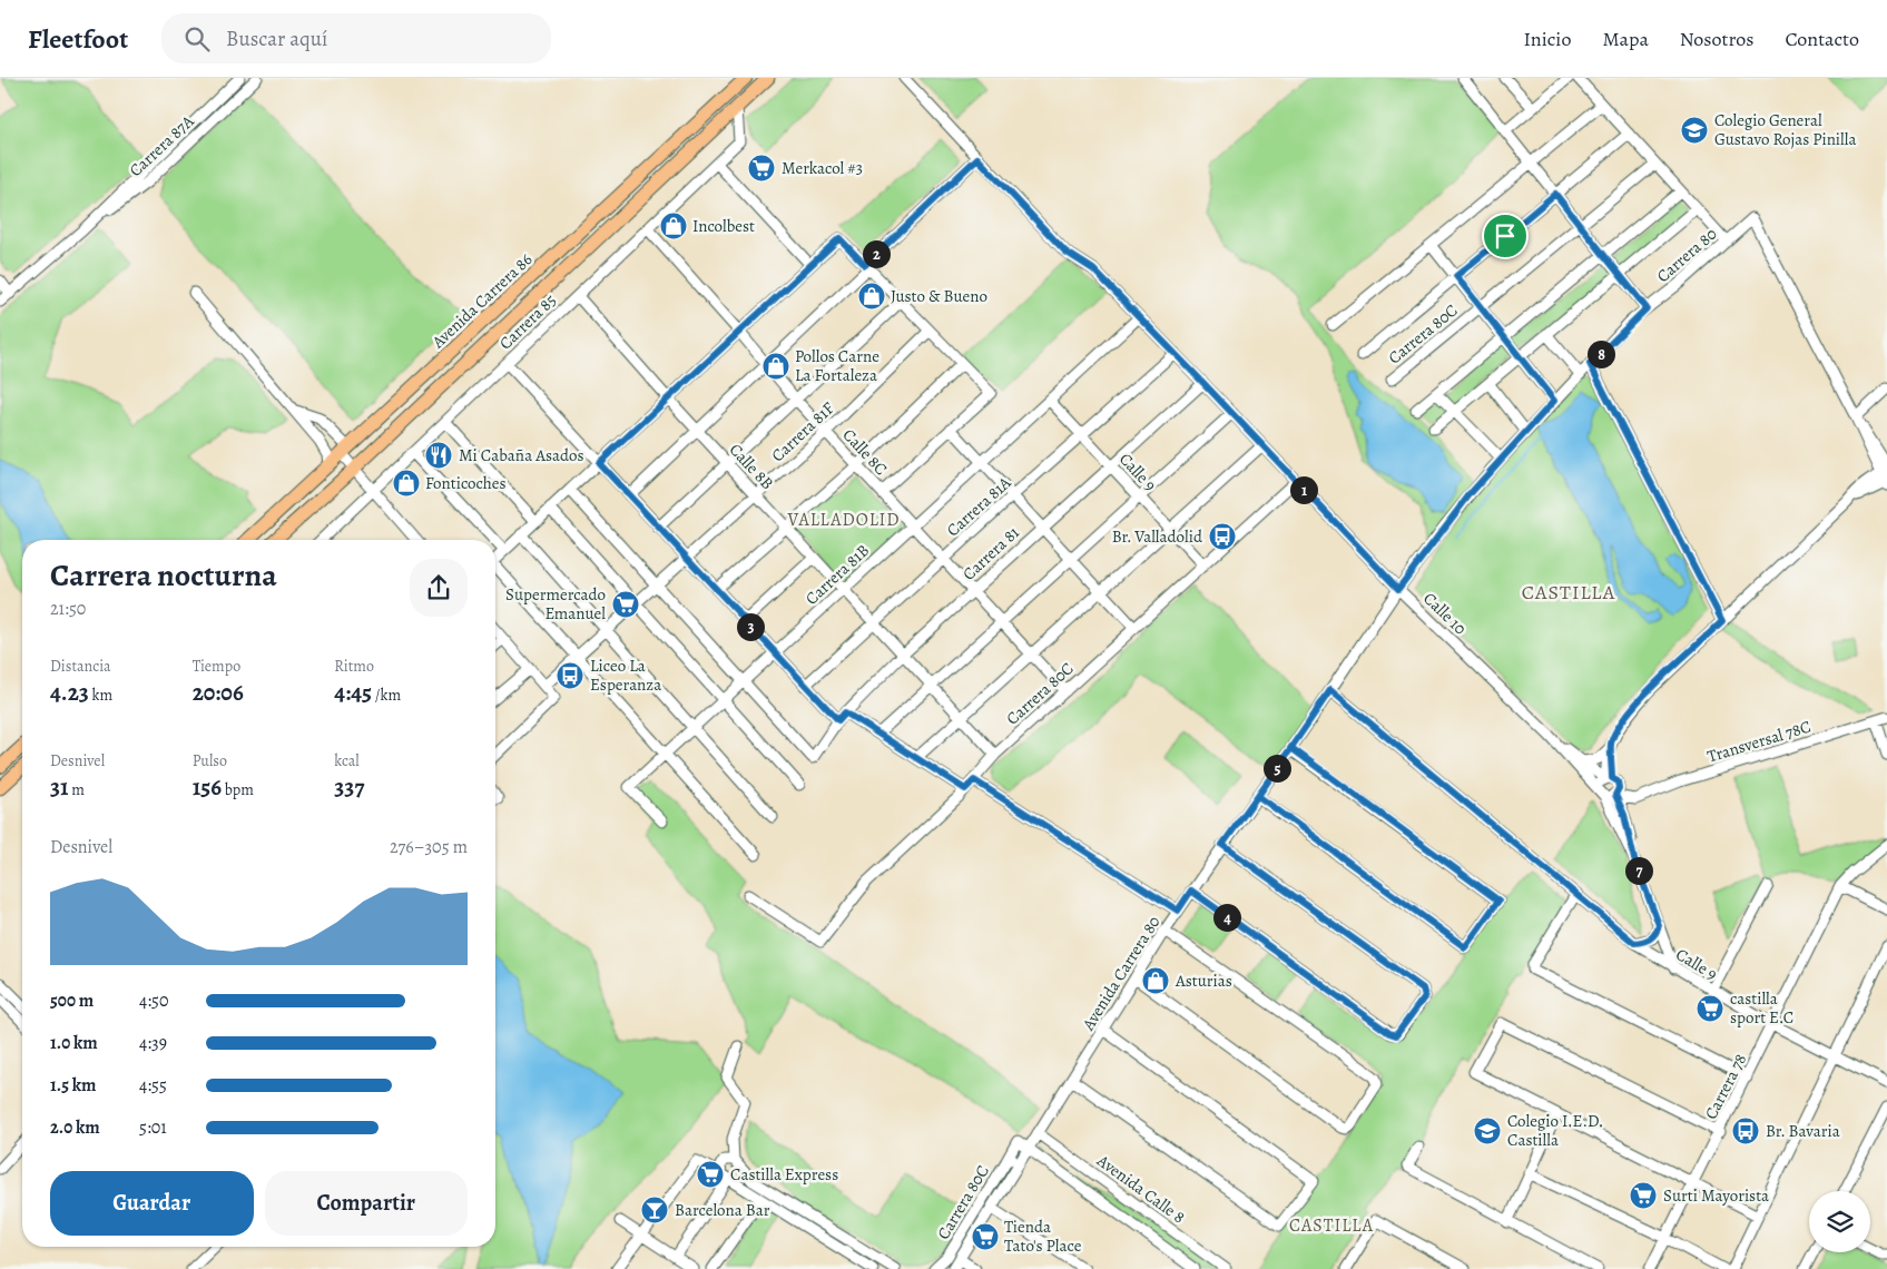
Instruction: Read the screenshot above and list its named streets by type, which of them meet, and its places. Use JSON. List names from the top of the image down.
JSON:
{
  "streets": {
    "main road": ["Avenida Carrera 86"],
    "street": [
      "Carrera 87A",
      "Carrera 80",
      "Carrera 85",
      "Carrera 80C",
      "Carrera 81F",
      "Calle 8C",
      "Calle 8B",
      "Calle 9",
      "Carrera 81A",
      "Carrera 81",
      "Carrera 81B",
      "Calle 10",
      "Transversal 78C",
      "Avenida Carrera 80",
      "Carrera 78",
      "Avenida Calle 8"
    ]
  },
  "crossings": [
    ["Carrera 80", "Calle 10"],
    ["Carrera 80", "Avenida Carrera 80"],
    ["Avenida Carrera 86", "Carrera 85"],
    ["Carrera 85", "Calle 8C"],
    ["Carrera 85", "Calle 8B"],
    ["Carrera 80C", "Calle 8C"],
    ["Carrera 80C", "Calle 8B"],
    ["Carrera 80C", "Calle 9"],
    ["Carrera 80C", "Calle 10"],
    ["Carrera 80C", "Avenida Carrera 80"],
    ["Carrera 81F", "Calle 8C"],
    ["Carrera 81F", "Calle 8B"],
    ["Calle 8C", "Carrera 81A"],
    ["Calle 8C", "Carrera 81"],
    ["Calle 8C", "Carrera 81B"],
    ["Calle 8B", "Carrera 81A"],
    ["Calle 8B", "Carrera 81"],
    ["Calle 8B", "Carrera 81B"],
    ["Calle 9", "Carrera 81A"],
    ["Calle 9", "Carrera 81"],
    ["Calle 9", "Carrera 81B"],
    ["Calle 9", "Avenida Carrera 80"],
    ["Calle 9", "Carrera 78"],
    ["Carrera 81A", "Calle 10"],
    ["Carrera 81", "Carrera 81B"],
    ["Carrera 81", "Calle 10"],
    ["Carrera 81B", "Calle 10"],
    ["Calle 10", "Avenida Carrera 80"],
    ["Avenida Carrera 80", "Avenida Calle 8"]
  ],
  "districts": ["VALLADOLID", "CASTILLA", "CASTILLA"],
  "places": {
    "school or university": ["Colegio General Gustavo Rojas Pinilla", "Colegio I.E.D. Castilla"],
    "supermarket": [
      "Merkacol #3",
      "Supermercado Emanuel",
      "castilla sport E.C",
      "Castilla Express",
      "Surti Mayorista",
      "Tienda Tato's Place"
    ],
    "shop": [
      "Incolbest",
      "Justo & Bueno",
      "Pollos Carne La Fortaleza",
      "Fonticoches",
      "Asturias"
    ],
    "restaurant": ["Mi Cabaña Asados"],
    "bus stop": ["Br. Valladolid", "Liceo La Esperanza", "Br. Bavaria"],
    "bar": ["Barcelona Bar"]
  },
  "page": {
    "header": "Fleetfoot",
    "search": "Buscar aquí",
    "nav": [
      "Inicio",
      "Mapa",
      "Nosotros",
      "Contacto"
    ],
    "pins": [
      "2",
      "8",
      "1",
      "3",
      "5",
      "7",
      "4"
    ],
    "heading": ["Carrera nocturna", "21:50"],
    "stats": [
      ["Distancia", "4.23 km"],
      ["Tiempo", "20:06"],
      ["Ritmo", "4:45 /km"],
      ["Desnivel", "31 m"],
      ["Pulso", "156 bpm"],
      ["kcal", "337"]
    ],
    "chart": ["Desnivel", "276–305 m"],
    "list": [
      {
        "name": "500 m",
        "note": "4:50"
      },
      {
        "name": "1.0 km",
        "note": "4:39"
      },
      {
        "name": "1.5 km",
        "note": "4:55"
      },
      {
        "name": "2.0 km",
        "note": "5:01"
      }
    ],
    "buttons": ["Guardar", "Compartir"]
  }
}
